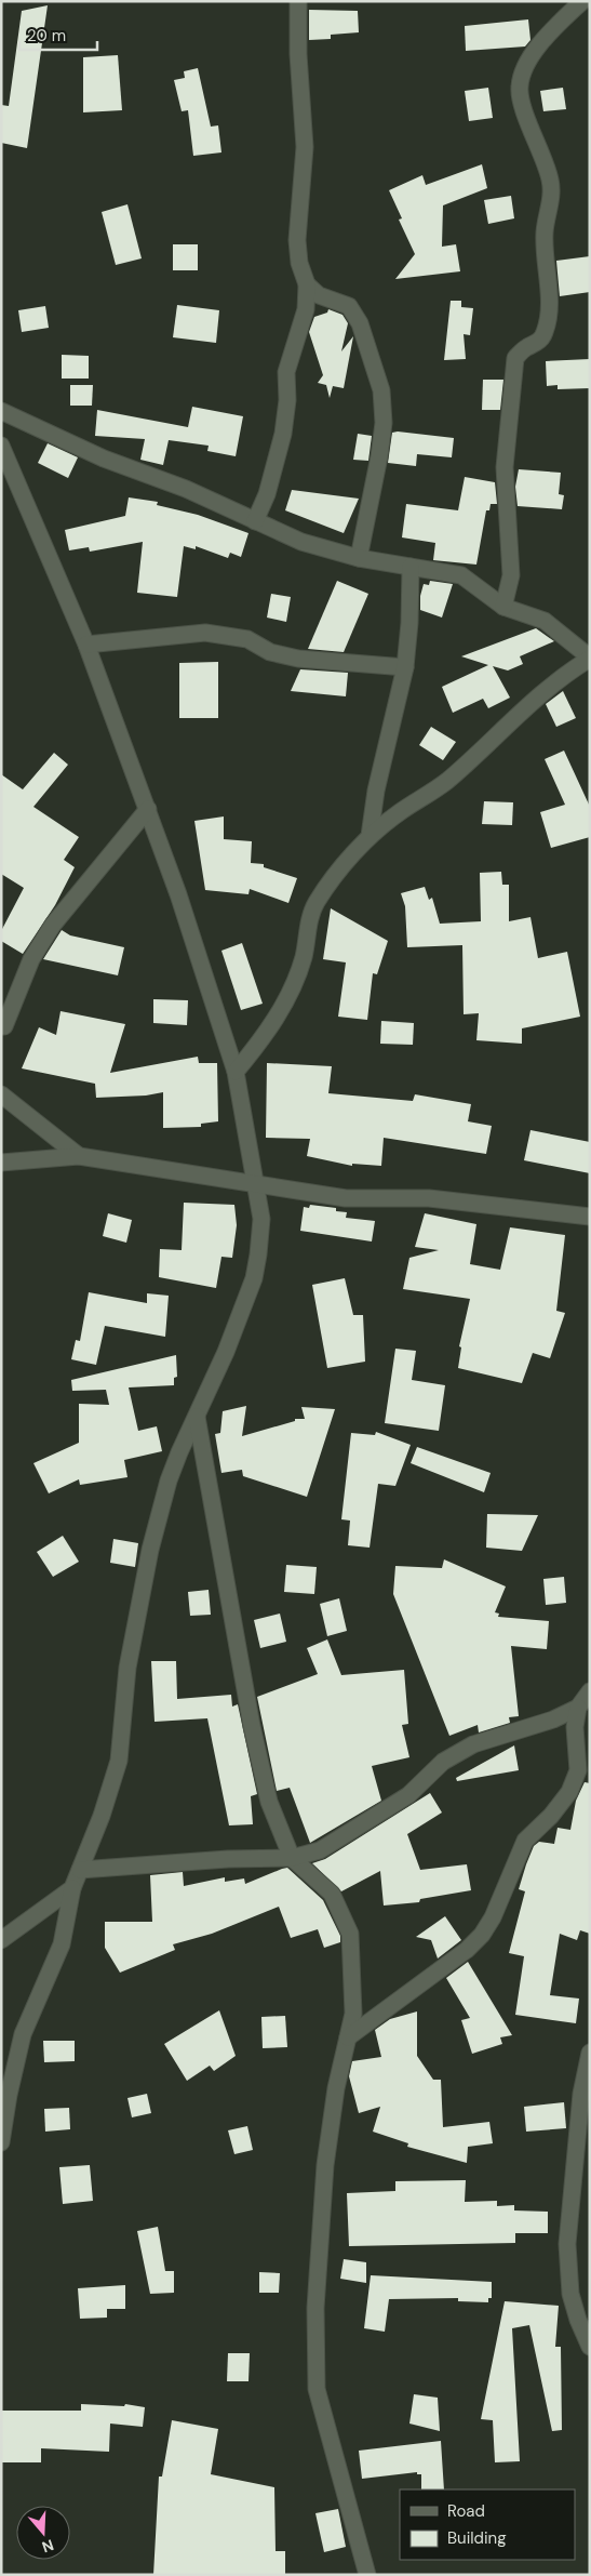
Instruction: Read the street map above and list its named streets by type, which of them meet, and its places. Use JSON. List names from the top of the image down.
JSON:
{
  "legend": ["Road", "Building"],
  "scale_bar": "20 m",
  "north": "bottom"
}
